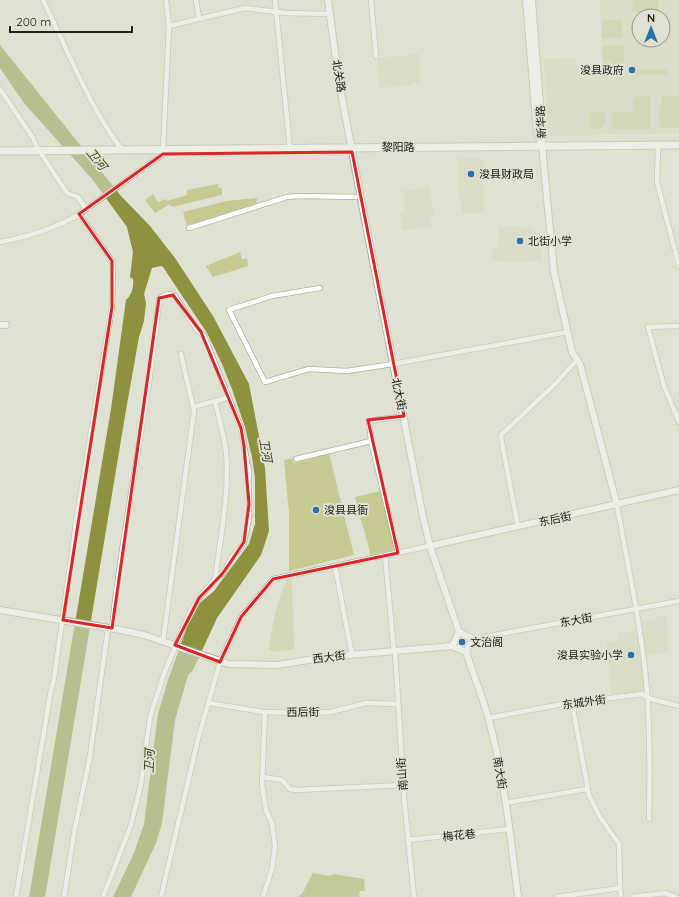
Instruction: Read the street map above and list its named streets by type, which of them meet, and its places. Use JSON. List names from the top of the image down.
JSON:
{
  "streets": {
    "main road": ["黎阳路"],
    "street": [
      "北关路",
      "新华路",
      "北大街",
      "东后街",
      "东大街",
      "西大街",
      "东城外街",
      "西后街",
      "南大街",
      "南山街",
      "梅花巷"
    ]
  },
  "crossings": [
    ["北关路", "黎阳路"],
    ["北关路", "北大街"],
    ["新华路", "黎阳路"],
    ["黎阳路", "北大街"],
    ["北大街", "东后街"],
    ["西大街", "南山街"],
    ["东城外街", "南大街"],
    ["西后街", "南山街"],
    ["南大街", "梅花巷"],
    ["南山街", "梅花巷"]
  ],
  "water": ["卫河"],
  "places": [
    "浚县政府",
    "浚县财政局",
    "北街小学",
    "浚县县衙",
    "文治阁",
    "浚县实验小学"
  ],
  "scale_bar": "200 m",
  "north": "top"
}
